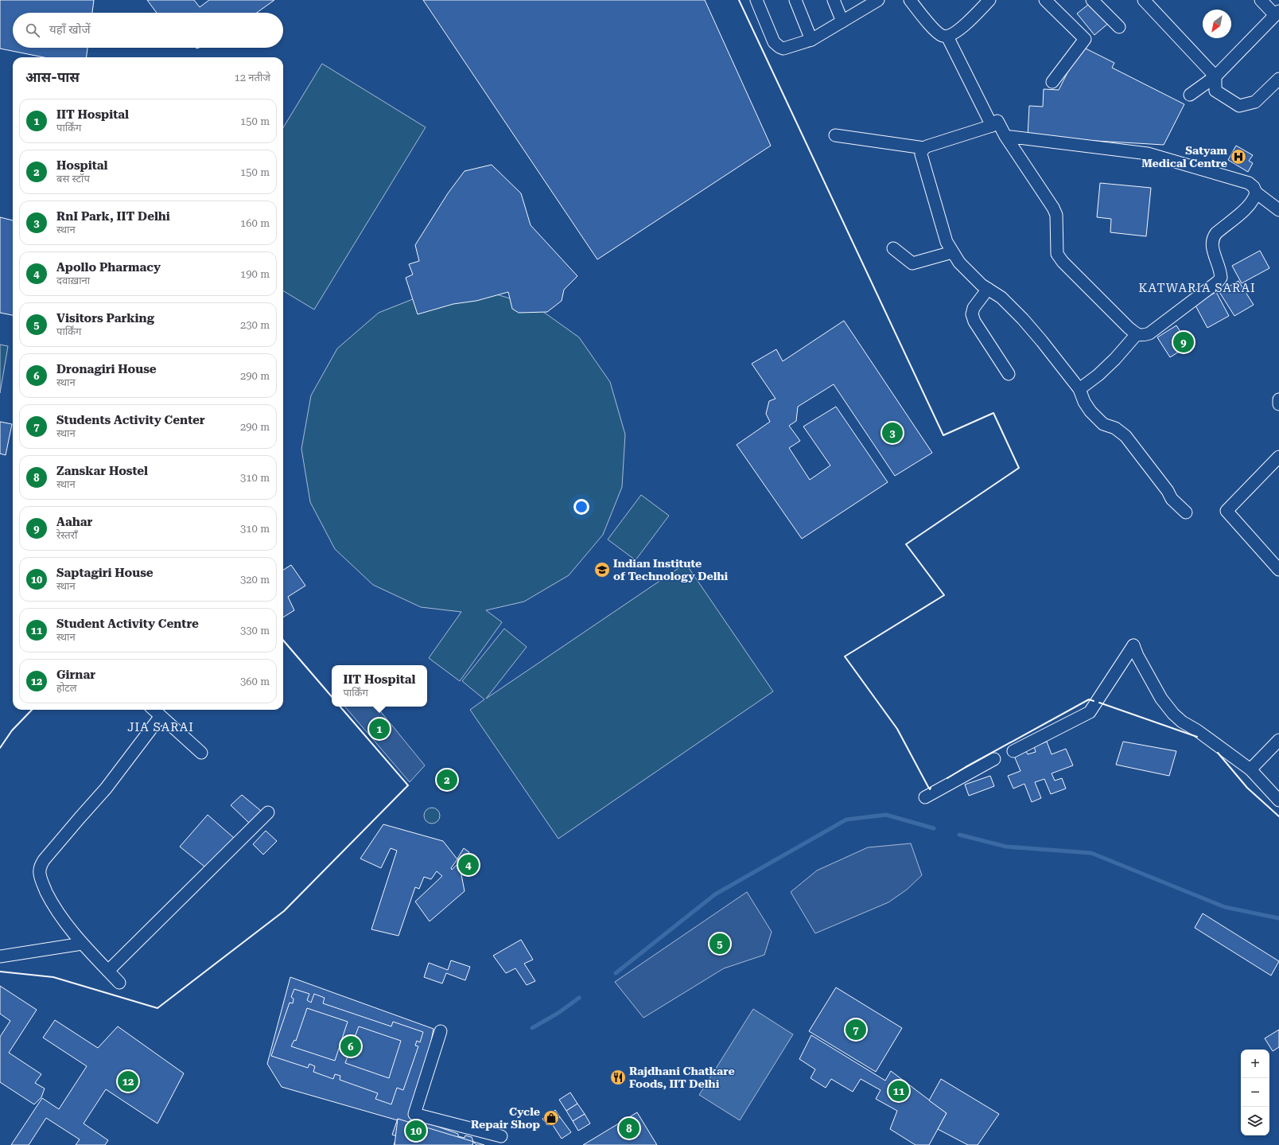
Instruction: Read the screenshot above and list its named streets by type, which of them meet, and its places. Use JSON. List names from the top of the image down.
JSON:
{
  "districts": ["KATWARIA SARAI", "JIA SARAI"],
  "places": {
    "hospital": ["Satyam Medical Centre"],
    "school or university": ["Indian Institute of Technology Delhi"],
    "restaurant": ["Rajdhani Chatkare Foods, IIT Delhi"],
    "shop": ["Cycle Repair Shop"]
  },
  "north": "bottom left",
  "page": {
    "search": "यहाँ खोजें",
    "heading": ["आस-पास", "12 नतीजे"],
    "list": [
      {
        "mark": "1",
        "name": "IIT Hospital",
        "note": "पार्किंग",
        "value": "150 m"
      },
      {
        "mark": "2",
        "name": "Hospital",
        "note": "बस स्टॉप",
        "value": "150 m"
      },
      {
        "mark": "3",
        "name": "RnI Park, IIT Delhi",
        "note": "स्थान",
        "value": "160 m"
      },
      {
        "mark": "4",
        "name": "Apollo Pharmacy",
        "note": "दवाख़ाना",
        "value": "190 m"
      },
      {
        "mark": "5",
        "name": "Visitors Parking",
        "note": "पार्किंग",
        "value": "230 m"
      },
      {
        "mark": "6",
        "name": "Dronagiri House",
        "note": "स्थान",
        "value": "290 m"
      },
      {
        "mark": "7",
        "name": "Students Activity Center",
        "note": "स्थान",
        "value": "290 m"
      },
      {
        "mark": "8",
        "name": "Zanskar Hostel",
        "note": "स्थान",
        "value": "310 m"
      },
      {
        "mark": "9",
        "name": "Aahar",
        "note": "रेस्तराँ",
        "value": "310 m"
      },
      {
        "mark": "10",
        "name": "Saptagiri House",
        "note": "स्थान",
        "value": "320 m"
      },
      {
        "mark": "11",
        "name": "Student Activity Centre",
        "note": "स्थान",
        "value": "330 m"
      },
      {
        "mark": "12",
        "name": "Girnar",
        "note": "होटल",
        "value": "360 m"
      }
    ],
    "pins": [
      "9",
      "3",
      "1",
      "2",
      "4",
      "5",
      "7",
      "6",
      "12",
      "11",
      "8",
      "10"
    ],
    "popup": ["IIT Hospital", "पार्किंग"],
    "map_buttons": ["+", "−"]
  }
}
